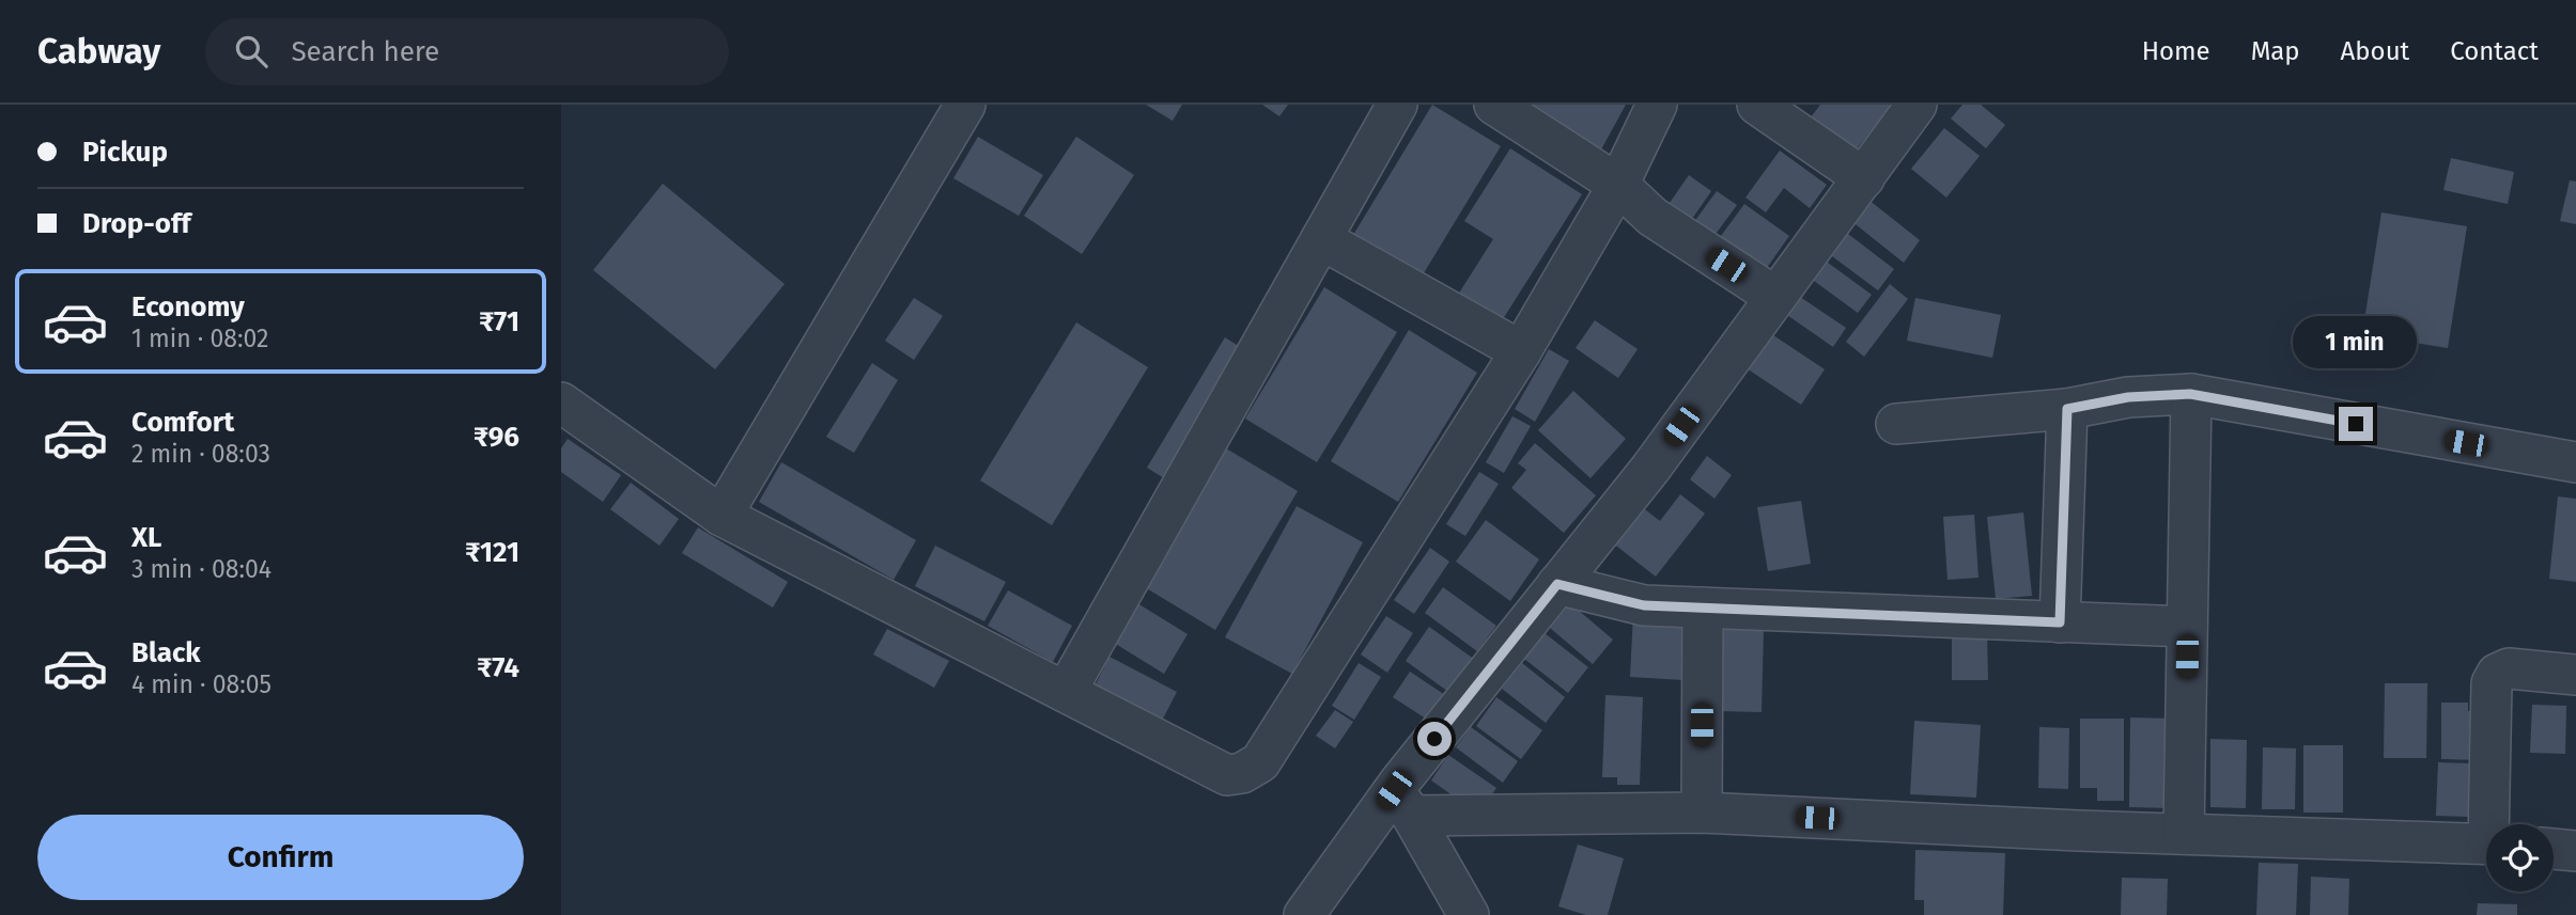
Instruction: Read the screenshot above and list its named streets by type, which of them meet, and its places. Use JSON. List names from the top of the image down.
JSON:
{
  "page": {
    "header": "Cabway",
    "search": "Search here",
    "nav": [
      "Home",
      "Map",
      "About",
      "Contact"
    ],
    "banner": ["Pickup", "Drop-off"],
    "list": [
      {
        "name": "Economy",
        "note": "1 min · 08:02",
        "value": "₹71"
      },
      {
        "name": "Comfort",
        "note": "2 min · 08:03",
        "value": "₹96"
      },
      {
        "name": "XL",
        "note": "3 min · 08:04",
        "value": "₹121"
      },
      {
        "name": "Black",
        "note": "4 min · 08:05",
        "value": "₹74"
      }
    ],
    "bubble": "1 min",
    "buttons": "Confirm"
  }
}
